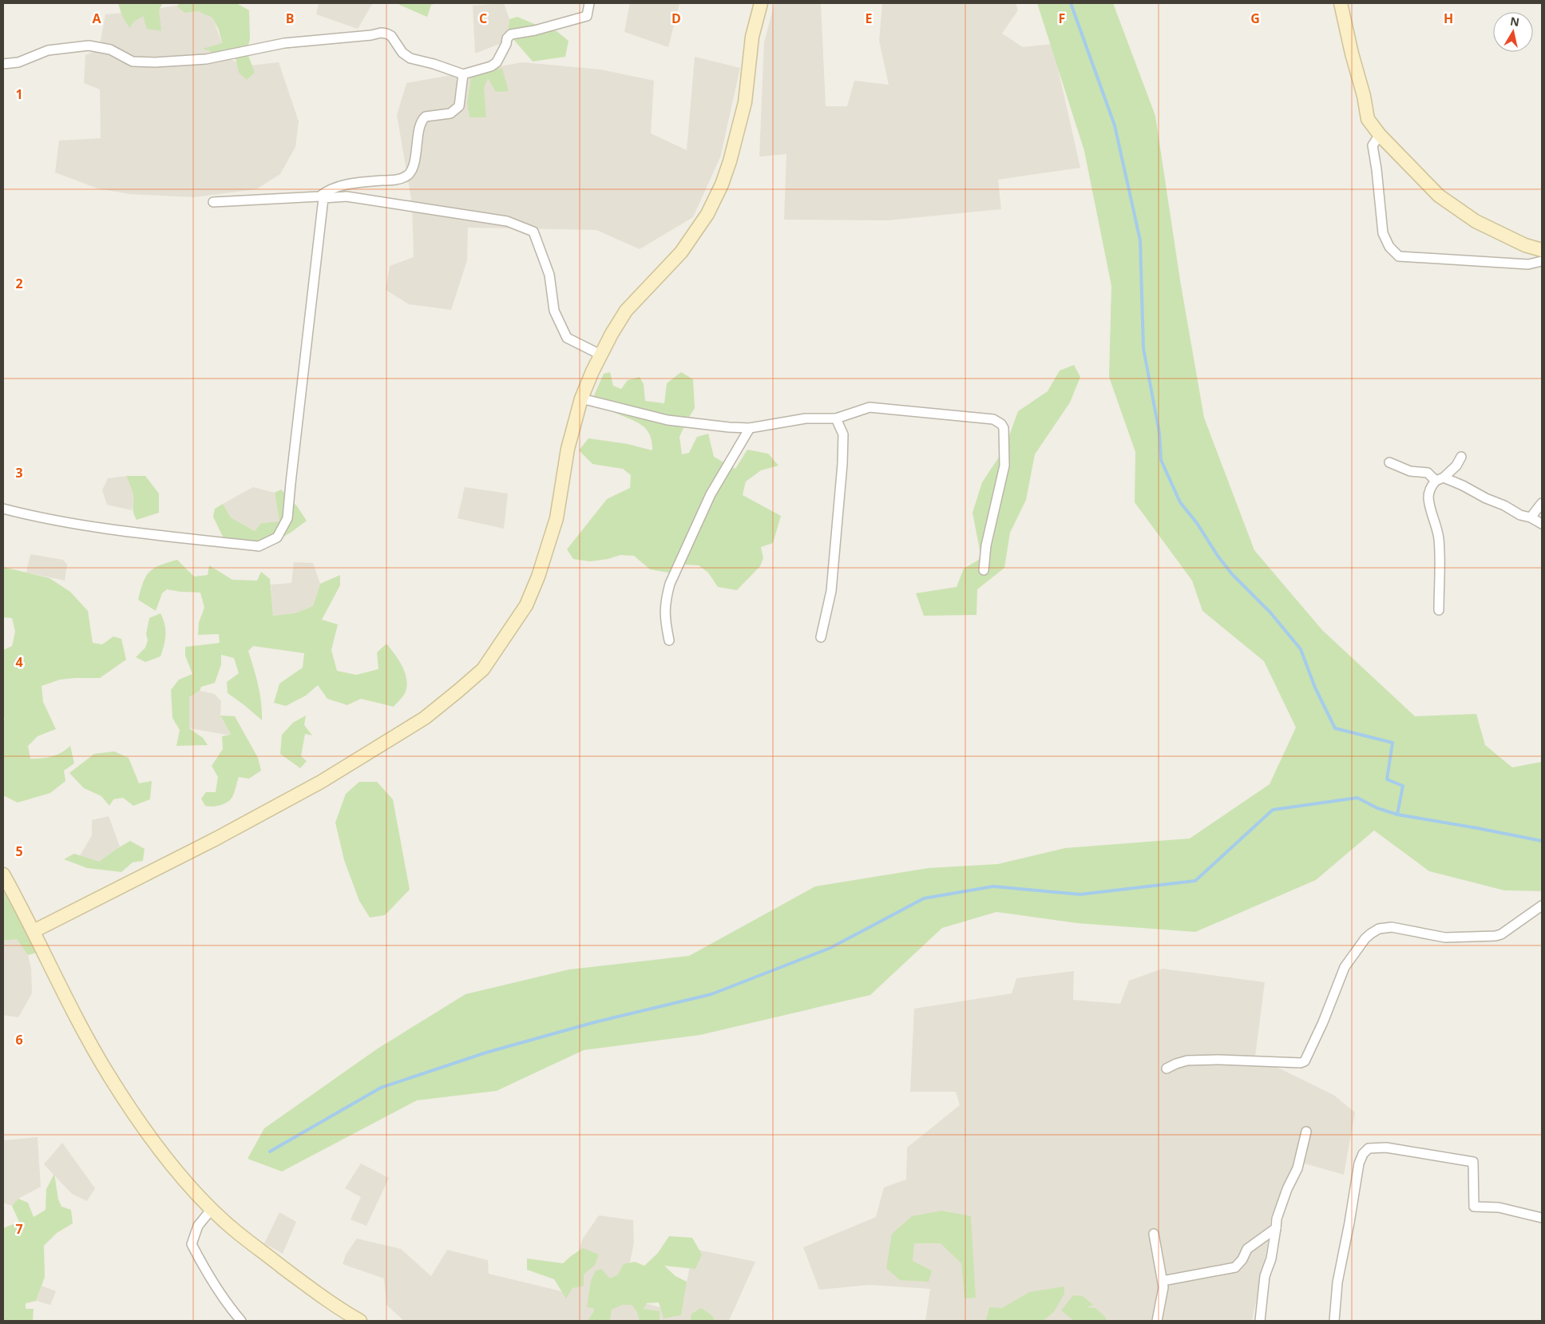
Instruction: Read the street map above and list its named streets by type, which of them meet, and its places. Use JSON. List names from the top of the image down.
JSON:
{
  "north": "top",
  "grid": {
    "columns": [
      "A",
      "B",
      "C",
      "D",
      "E",
      "F",
      "G",
      "H"
    ],
    "rows": [
      "1",
      "2",
      "3",
      "4",
      "5",
      "6",
      "7"
    ]
  }
}
